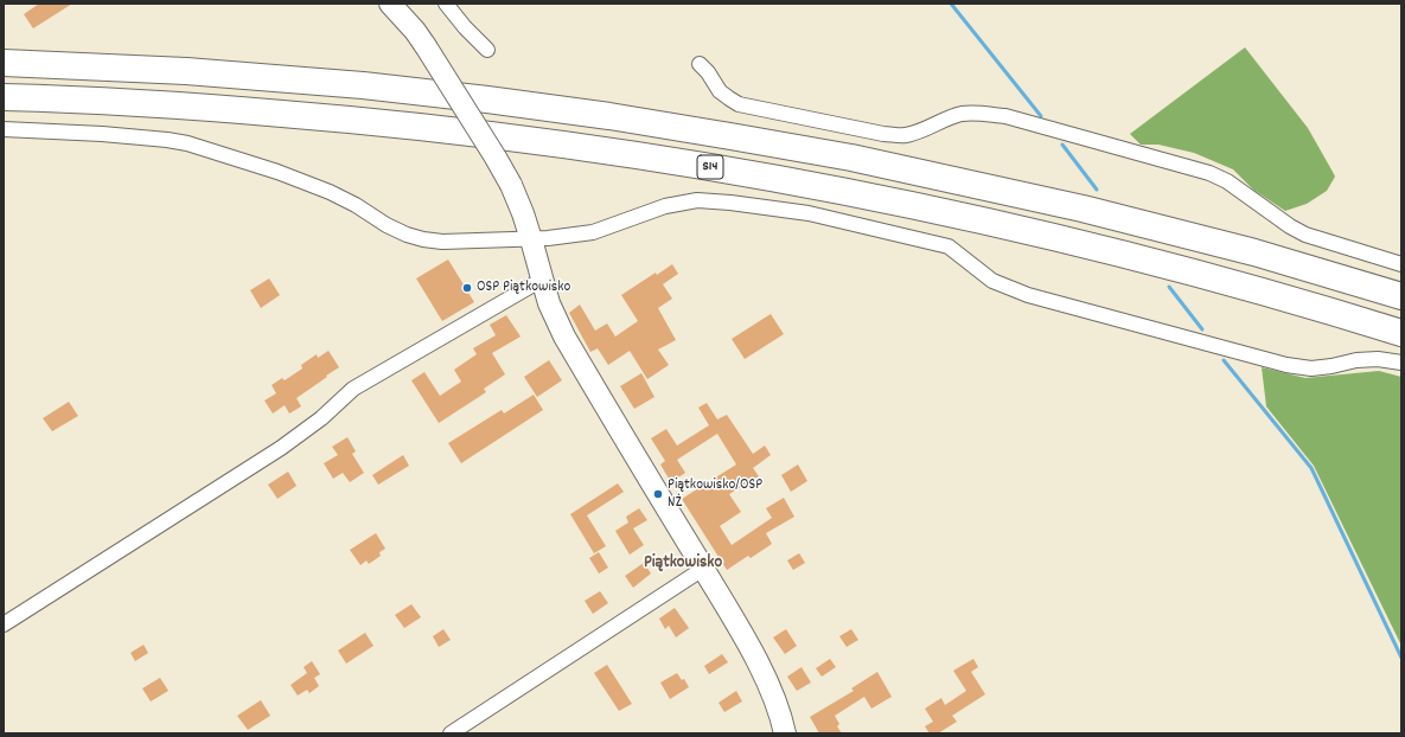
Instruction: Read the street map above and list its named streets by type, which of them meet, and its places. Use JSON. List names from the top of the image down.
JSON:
{
  "streets": {
    "highway": ["S14"]
  },
  "districts": ["Piątkowisko"],
  "places": ["OSP Piątkowisko", "Piątkowisko/OSP NŻ"]
}
